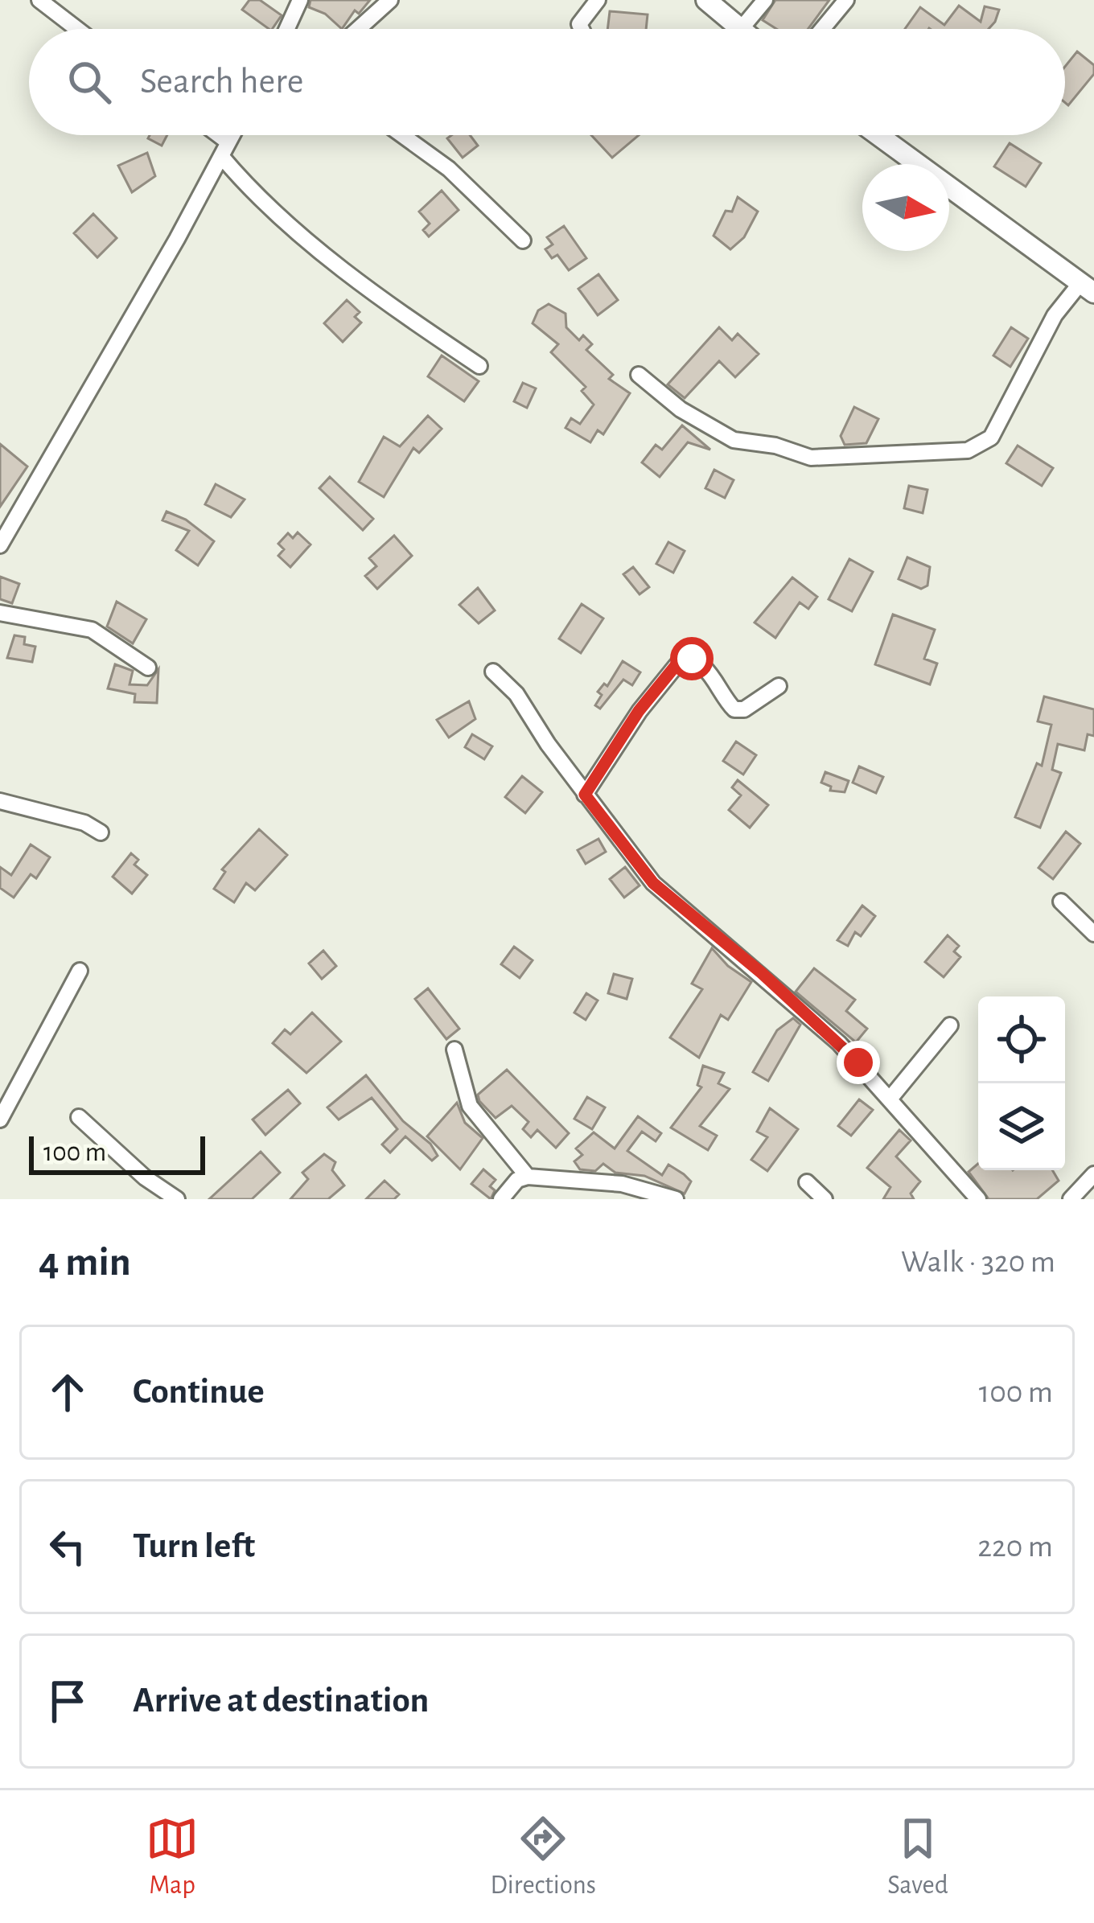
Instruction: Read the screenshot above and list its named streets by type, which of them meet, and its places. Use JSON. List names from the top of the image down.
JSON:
{
  "scale_bar": "100 m",
  "north": "right",
  "page": {
    "search": "Search here",
    "scale": "100 m",
    "heading": ["4 min", "Walk · 320 m"],
    "list": [
      ["Continue", "100 m"],
      ["Turn left", "220 m"],
      "Arrive at destination"
    ],
    "nav": ["Map", "Directions", "Saved"]
  }
}
